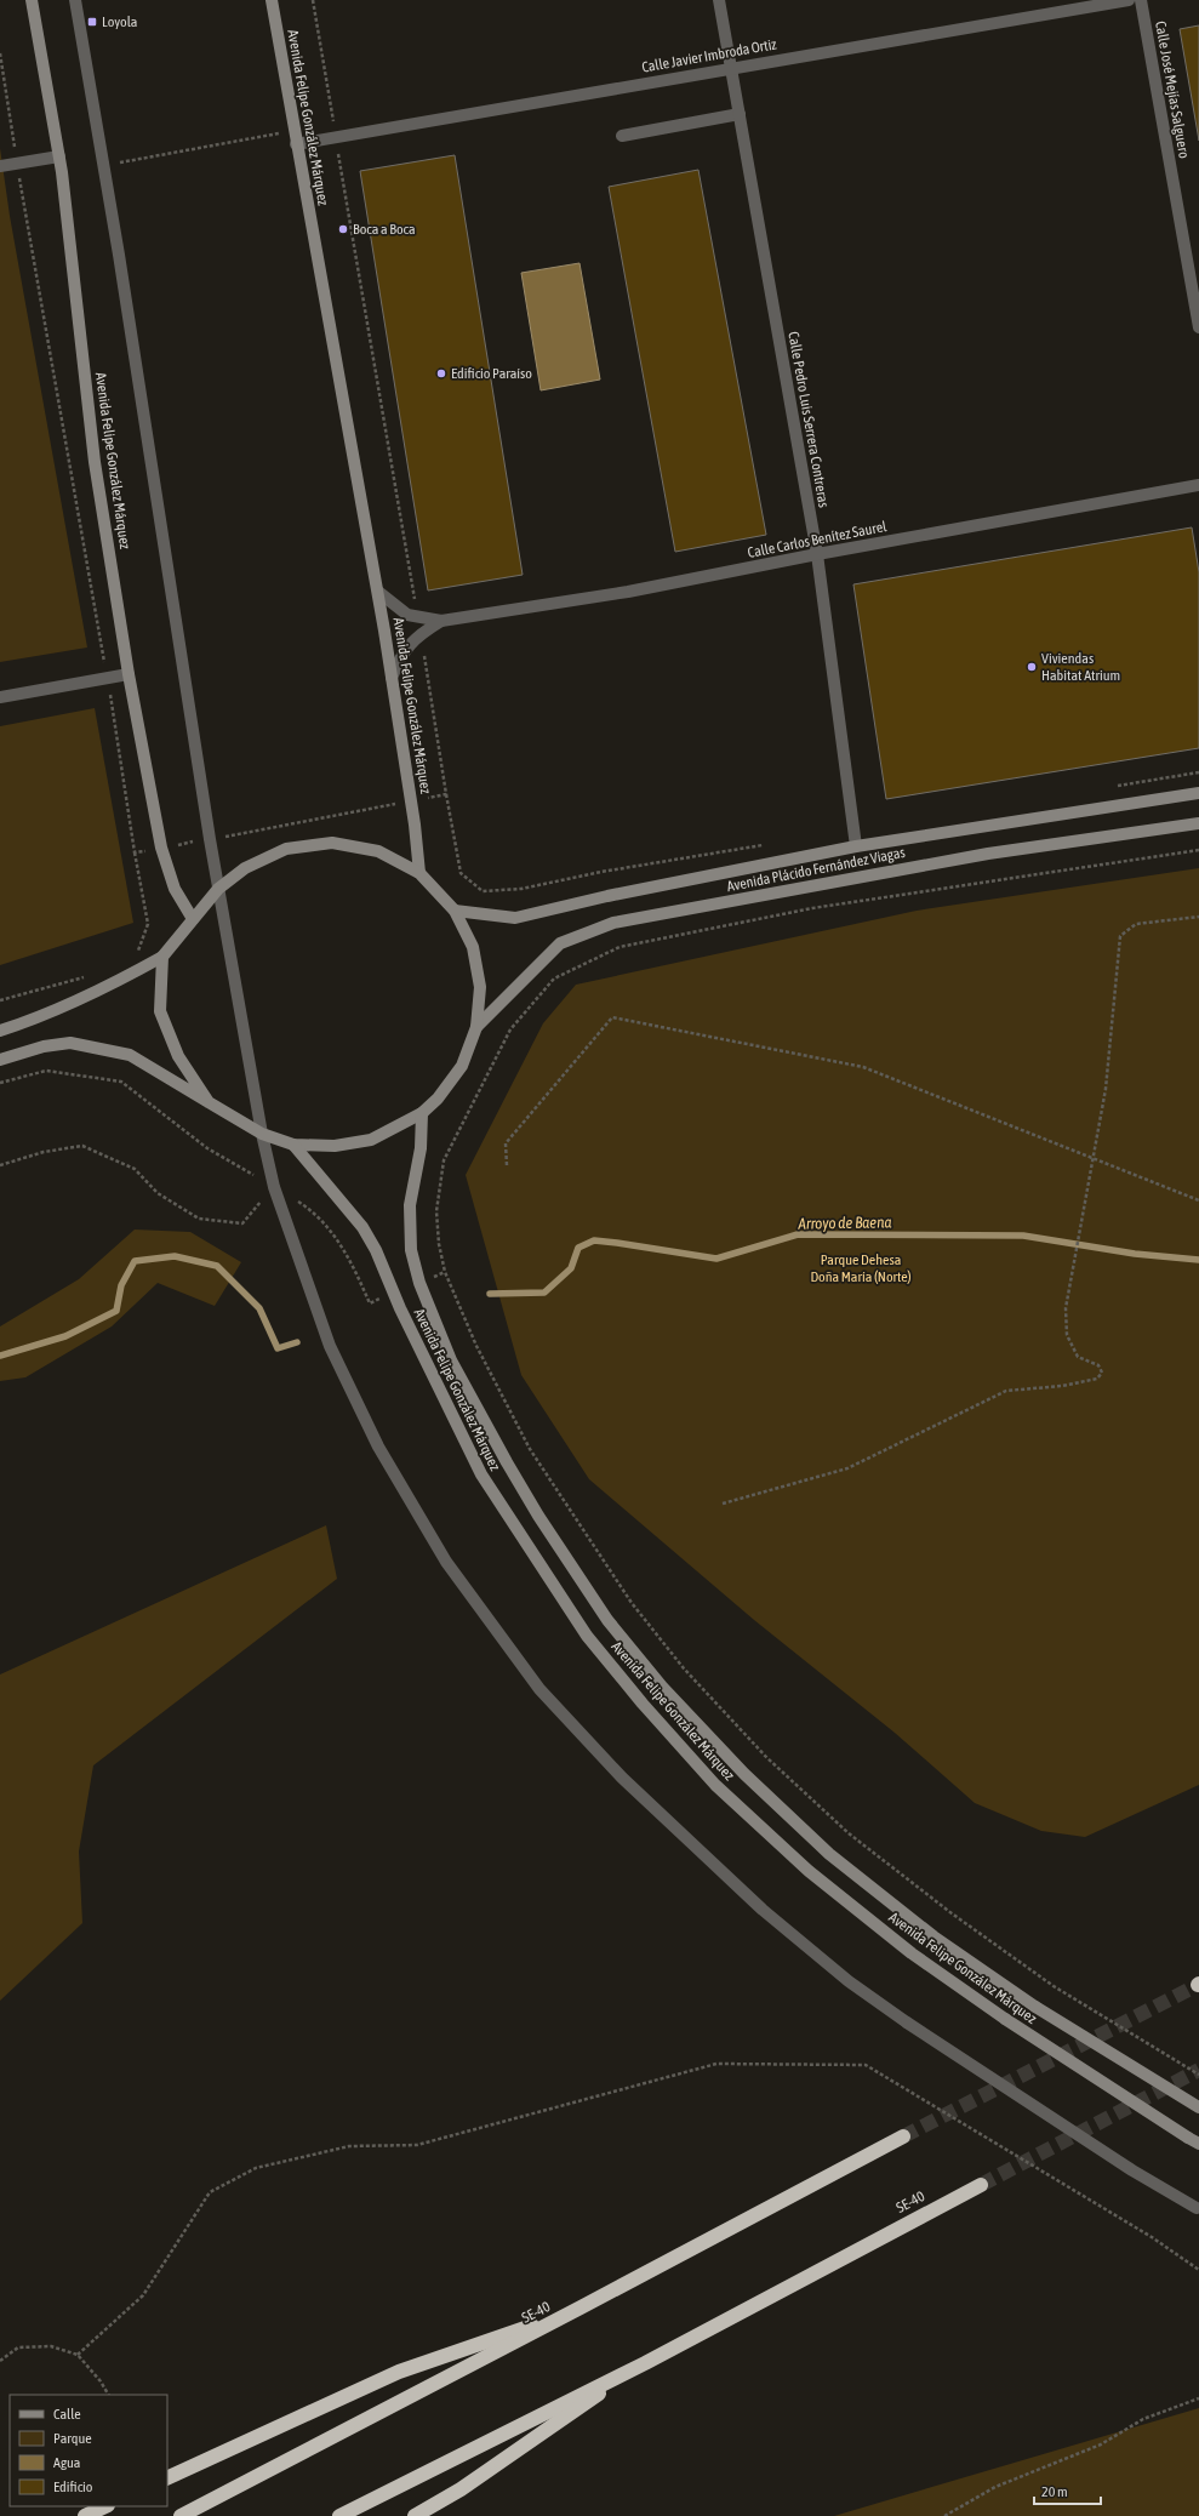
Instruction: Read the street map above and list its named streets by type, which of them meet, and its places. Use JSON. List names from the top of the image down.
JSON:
{
  "streets": {
    "highway": ["SE-40"],
    "main road": ["Avenida Felipe González Márquez", "Avenida Plácido Fernández Viagas"],
    "street": [
      "Calle Javier Imbroda Ortiz",
      "Calle José Mejías Salguero",
      "Calle Pedro Luis Serrera Contreras",
      "Calle Carlos Benítez Saurel"
    ]
  },
  "crossings": [
    ["Calle Javier Imbroda Ortiz", "Avenida Felipe González Márquez"],
    ["Calle Javier Imbroda Ortiz", "Calle Pedro Luis Serrera Contreras"],
    ["Avenida Felipe González Márquez", "Calle Carlos Benítez Saurel"],
    ["Calle Pedro Luis Serrera Contreras", "Calle Carlos Benítez Saurel"],
    ["Calle Pedro Luis Serrera Contreras", "Avenida Plácido Fernández Viagas"]
  ],
  "water": ["Arroyo de Baena"],
  "parks": ["Parque Dehesa Doña María (Norte)"],
  "places": {
    "transit": ["Loyola"],
    "other": ["Boca a Boca", "Edificio Paraíso", "Viviendas Habitat Atrium"]
  },
  "legend": [
    "Calle",
    "Parque",
    "Agua",
    "Edificio"
  ],
  "scale_bar": "20 m"
}
